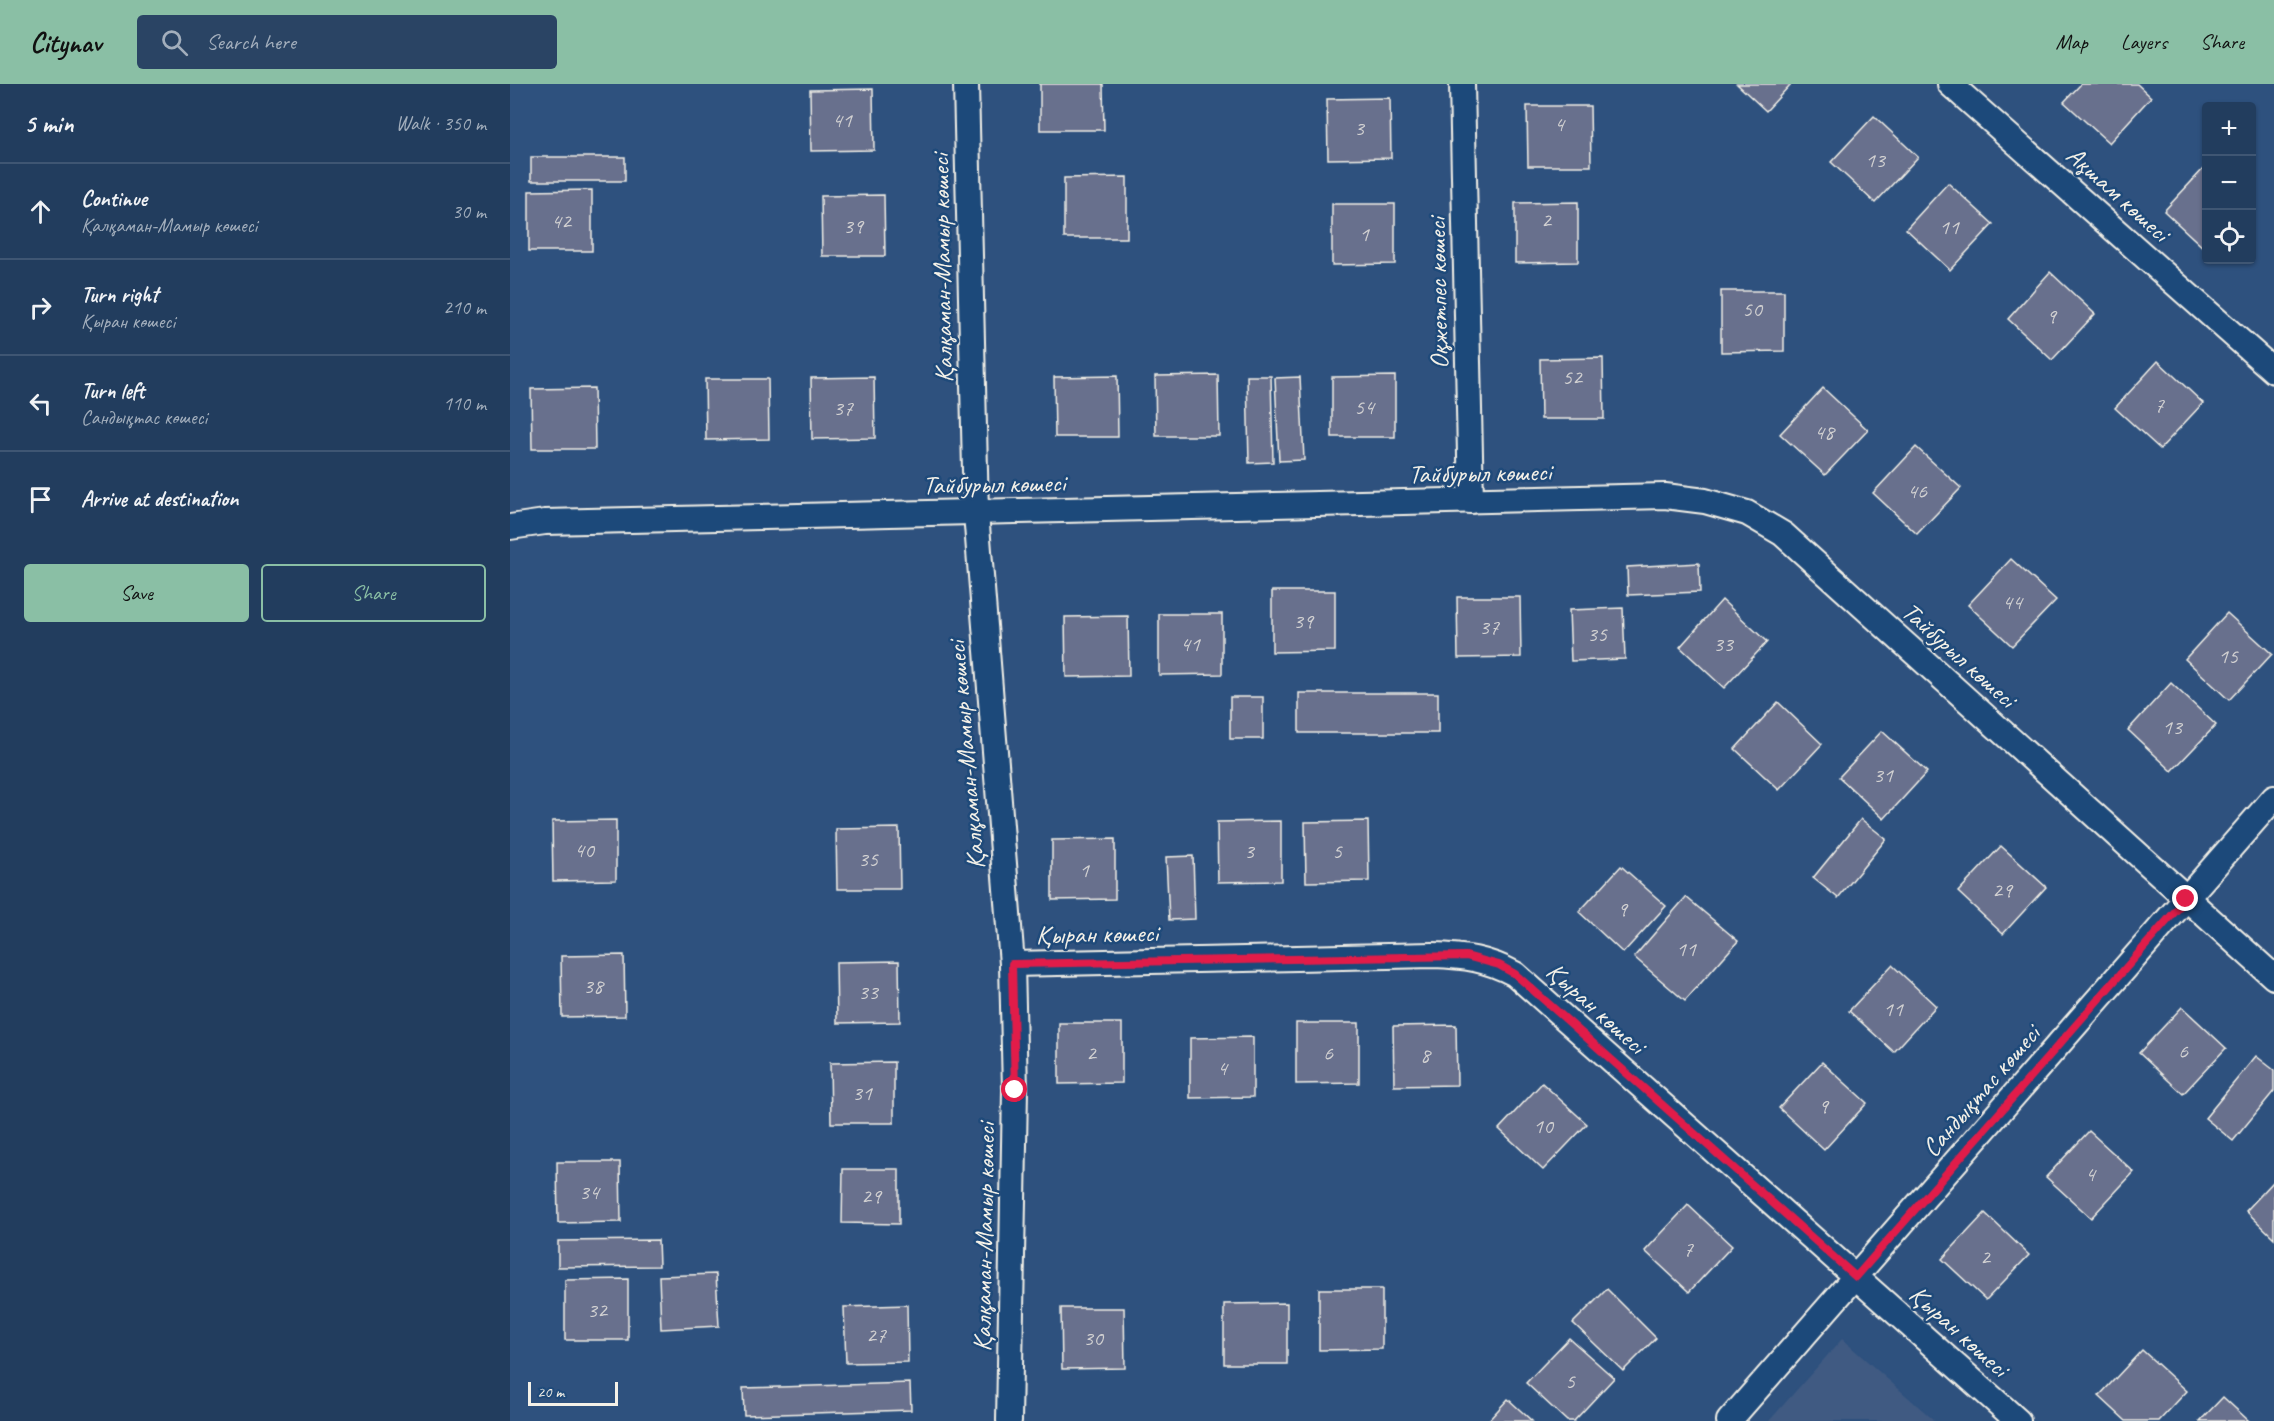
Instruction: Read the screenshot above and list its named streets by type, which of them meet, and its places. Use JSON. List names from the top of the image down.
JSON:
{
  "streets": {
    "street": [
      "Ақшам көшесі",
      "Қалқаман-Мамыр көшесі",
      "Оқжетпес көшесі",
      "Тайбурыл көшесі",
      "Қыран көшесі",
      "Сандықтас көшесі"
    ]
  },
  "crossings": [
    ["Қалқаман-Мамыр көшесі", "Тайбурыл көшесі"],
    ["Қалқаман-Мамыр көшесі", "Қыран көшесі"],
    ["Оқжетпес көшесі", "Тайбурыл көшесі"],
    ["Тайбурыл көшесі", "Сандықтас көшесі"],
    ["Қыран көшесі", "Сандықтас көшесі"]
  ],
  "house_numbers": [
    "41",
    "4",
    "3",
    "13",
    "2",
    "42",
    "39",
    "11",
    "1",
    "50",
    "9",
    "52",
    "7",
    "54",
    "37",
    "48",
    "46",
    "44",
    "39",
    "37",
    "35",
    "41",
    "33",
    "15",
    "13",
    "31",
    "40",
    "3",
    "5",
    "35",
    "1",
    "29",
    "9",
    "11",
    "38",
    "33",
    "11",
    "6",
    "2",
    "6",
    "8",
    "4",
    "31",
    "9",
    "10",
    "4",
    "34",
    "29",
    "7",
    "2",
    "32",
    "27",
    "30",
    "5"
  ],
  "scale_bar": "20 m",
  "page": {
    "header": "Citynav",
    "search": "Search here",
    "nav": ["Map", "Layers", "Share"],
    "heading": ["5 min", "Walk · 350 m"],
    "map_buttons": ["+", "−"],
    "list": [
      ["Continue", "Қалқаман-Мамыр көшесі", "30 m"],
      ["Turn right", "Қыран көшесі", "210 m"],
      ["Turn left", "Сандықтас көшесі", "110 m"],
      "Arrive at destination"
    ],
    "buttons": ["Save", "Share"],
    "scale": "20 m"
  }
}
